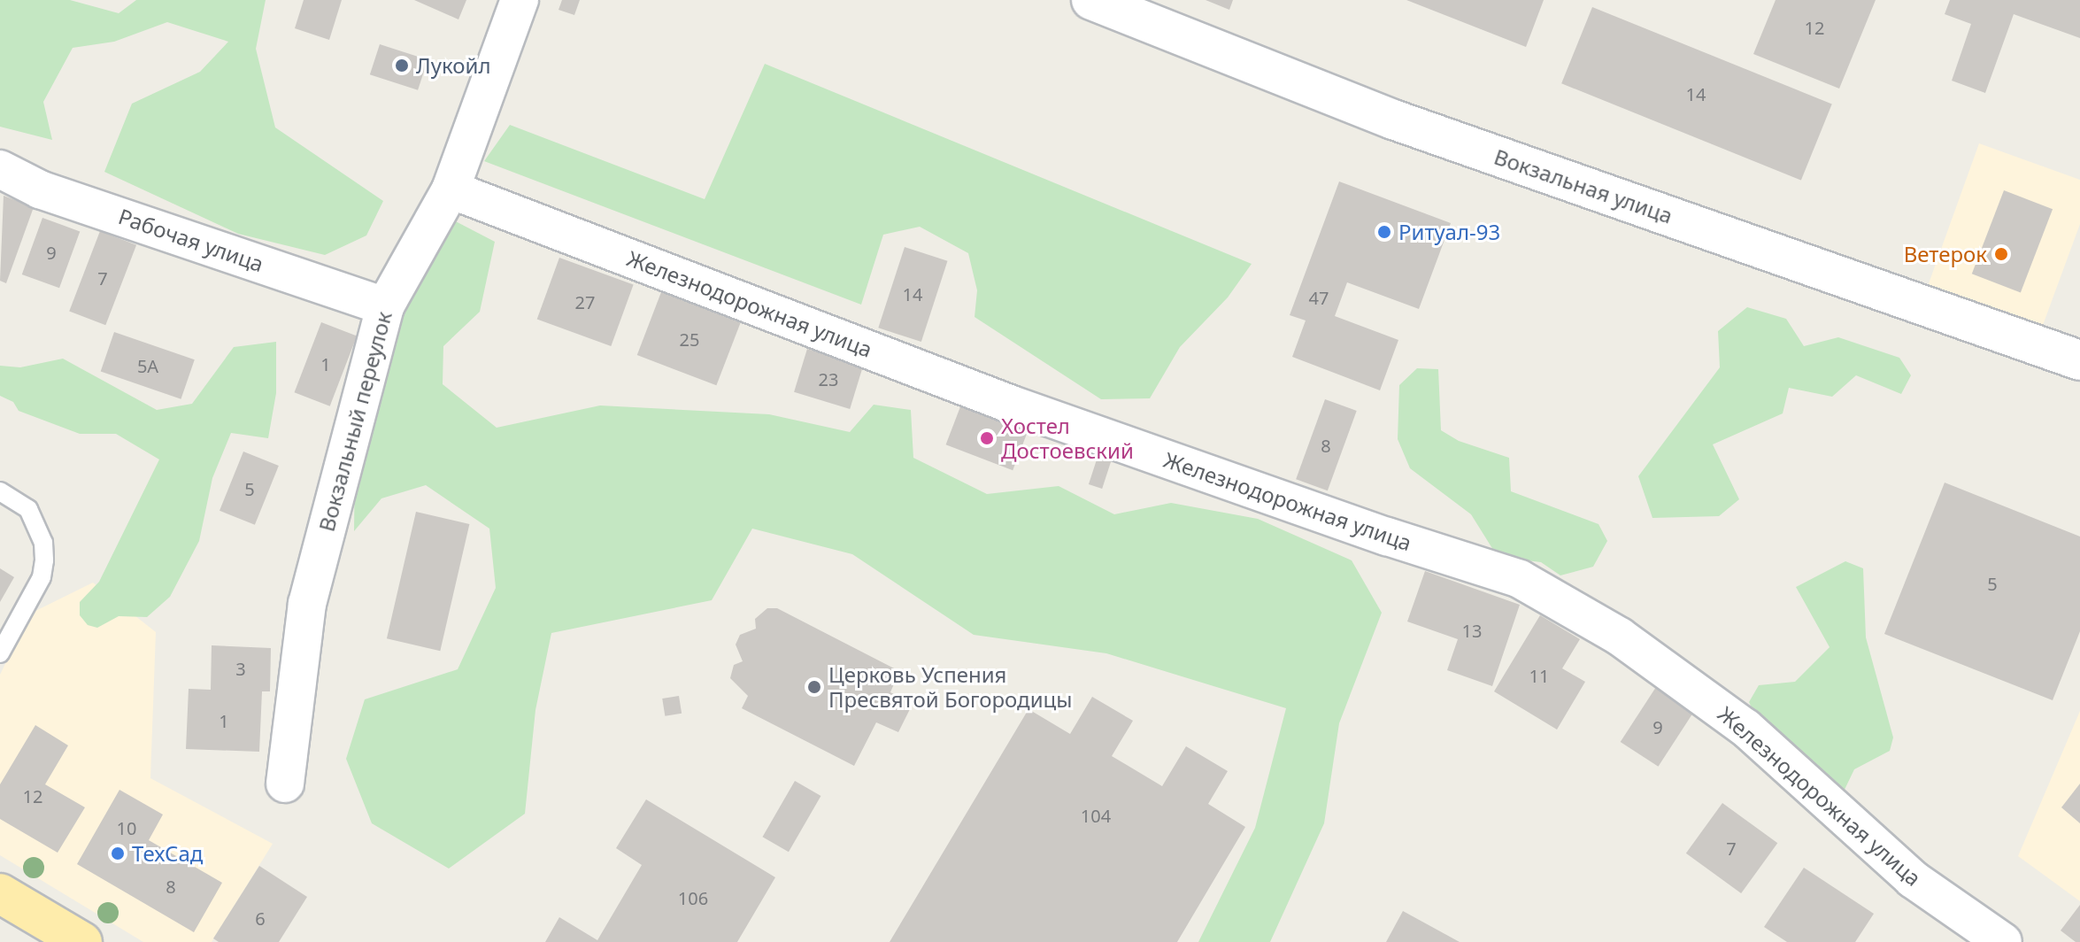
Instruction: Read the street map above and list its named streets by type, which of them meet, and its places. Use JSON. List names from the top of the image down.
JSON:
{
  "streets": {
    "main road": ["Вокзальная улица"],
    "street": ["Рабочая улица", "Железнодорожная улица", "Вокзальный переулок"]
  },
  "crossings": [
    ["Рабочая улица", "Вокзальный переулок"],
    ["Железнодорожная улица", "Вокзальный переулок"]
  ],
  "places": [
    "Лукойл",
    "Ритуал-93",
    "Ветерок",
    "Хостел Достоевский",
    "Церковь Успения Пресвятой Богородицы",
    "ТехСад"
  ],
  "house_numbers": [
    "12",
    "14",
    "9",
    "7",
    "14",
    "47",
    "27",
    "25",
    "1",
    "5А",
    "23",
    "8",
    "5",
    "5",
    "13",
    "3",
    "11",
    "1",
    "9",
    "12",
    "104",
    "10",
    "7",
    "8",
    "106",
    "6"
  ]
}
